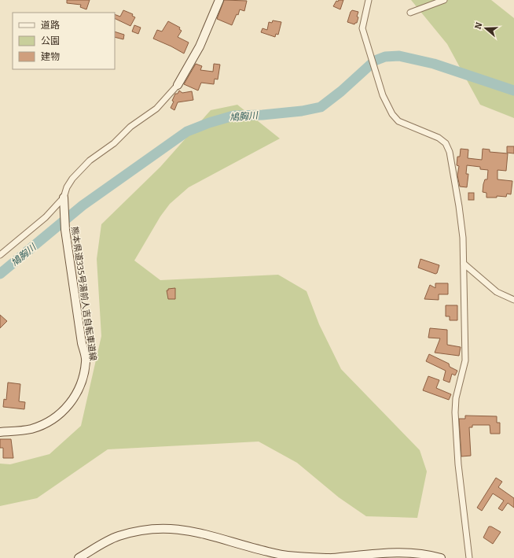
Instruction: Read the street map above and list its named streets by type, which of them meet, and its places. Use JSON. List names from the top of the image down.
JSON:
{
  "streets": {
    "street": ["熊本県道335号湯前人吉自転車道線"]
  },
  "water": ["鳩胸川"],
  "legend": ["道路", "公園", "建物"],
  "north": "left"
}
